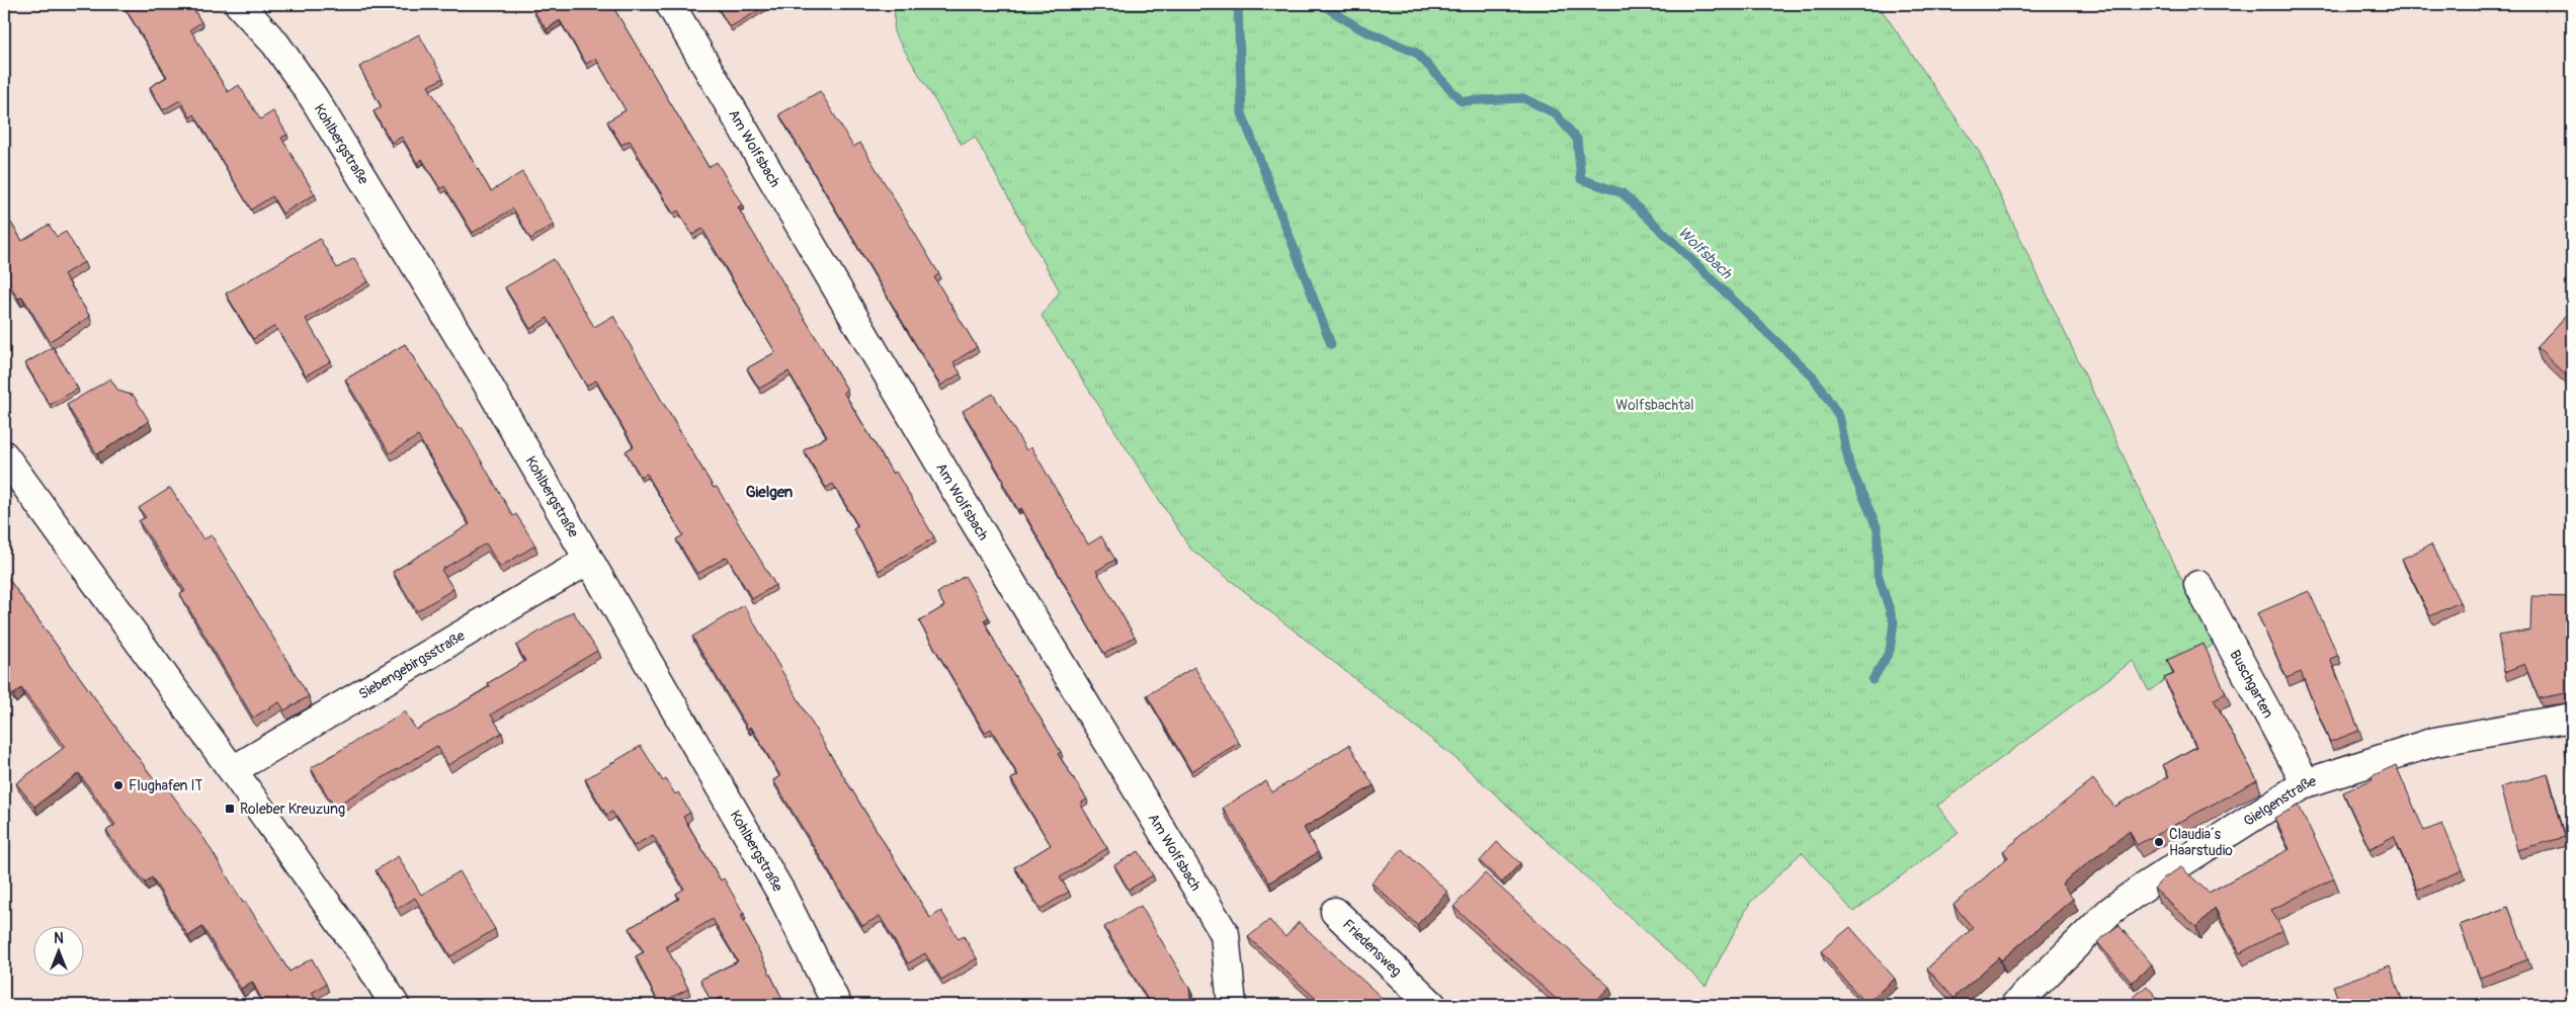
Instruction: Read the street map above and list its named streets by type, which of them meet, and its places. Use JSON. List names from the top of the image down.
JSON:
{
  "streets": {
    "street": [
      "Kohlbergstraße",
      "Am Wolfsbach",
      "Siebengebirgsstraße",
      "Buschgarten",
      "Gielgenstraße",
      "Friedensweg"
    ]
  },
  "crossings": [
    ["Kohlbergstraße", "Siebengebirgsstraße"],
    ["Buschgarten", "Gielgenstraße"]
  ],
  "districts": ["Gielgen"],
  "water": ["Wolfsbach"],
  "parks": ["Wolfsbachtal"],
  "places": {
    "other": ["Flughafen IT", "Claudia´s Haarstudio"],
    "transit": ["Roleber Kreuzung"]
  },
  "north": "top"
}
